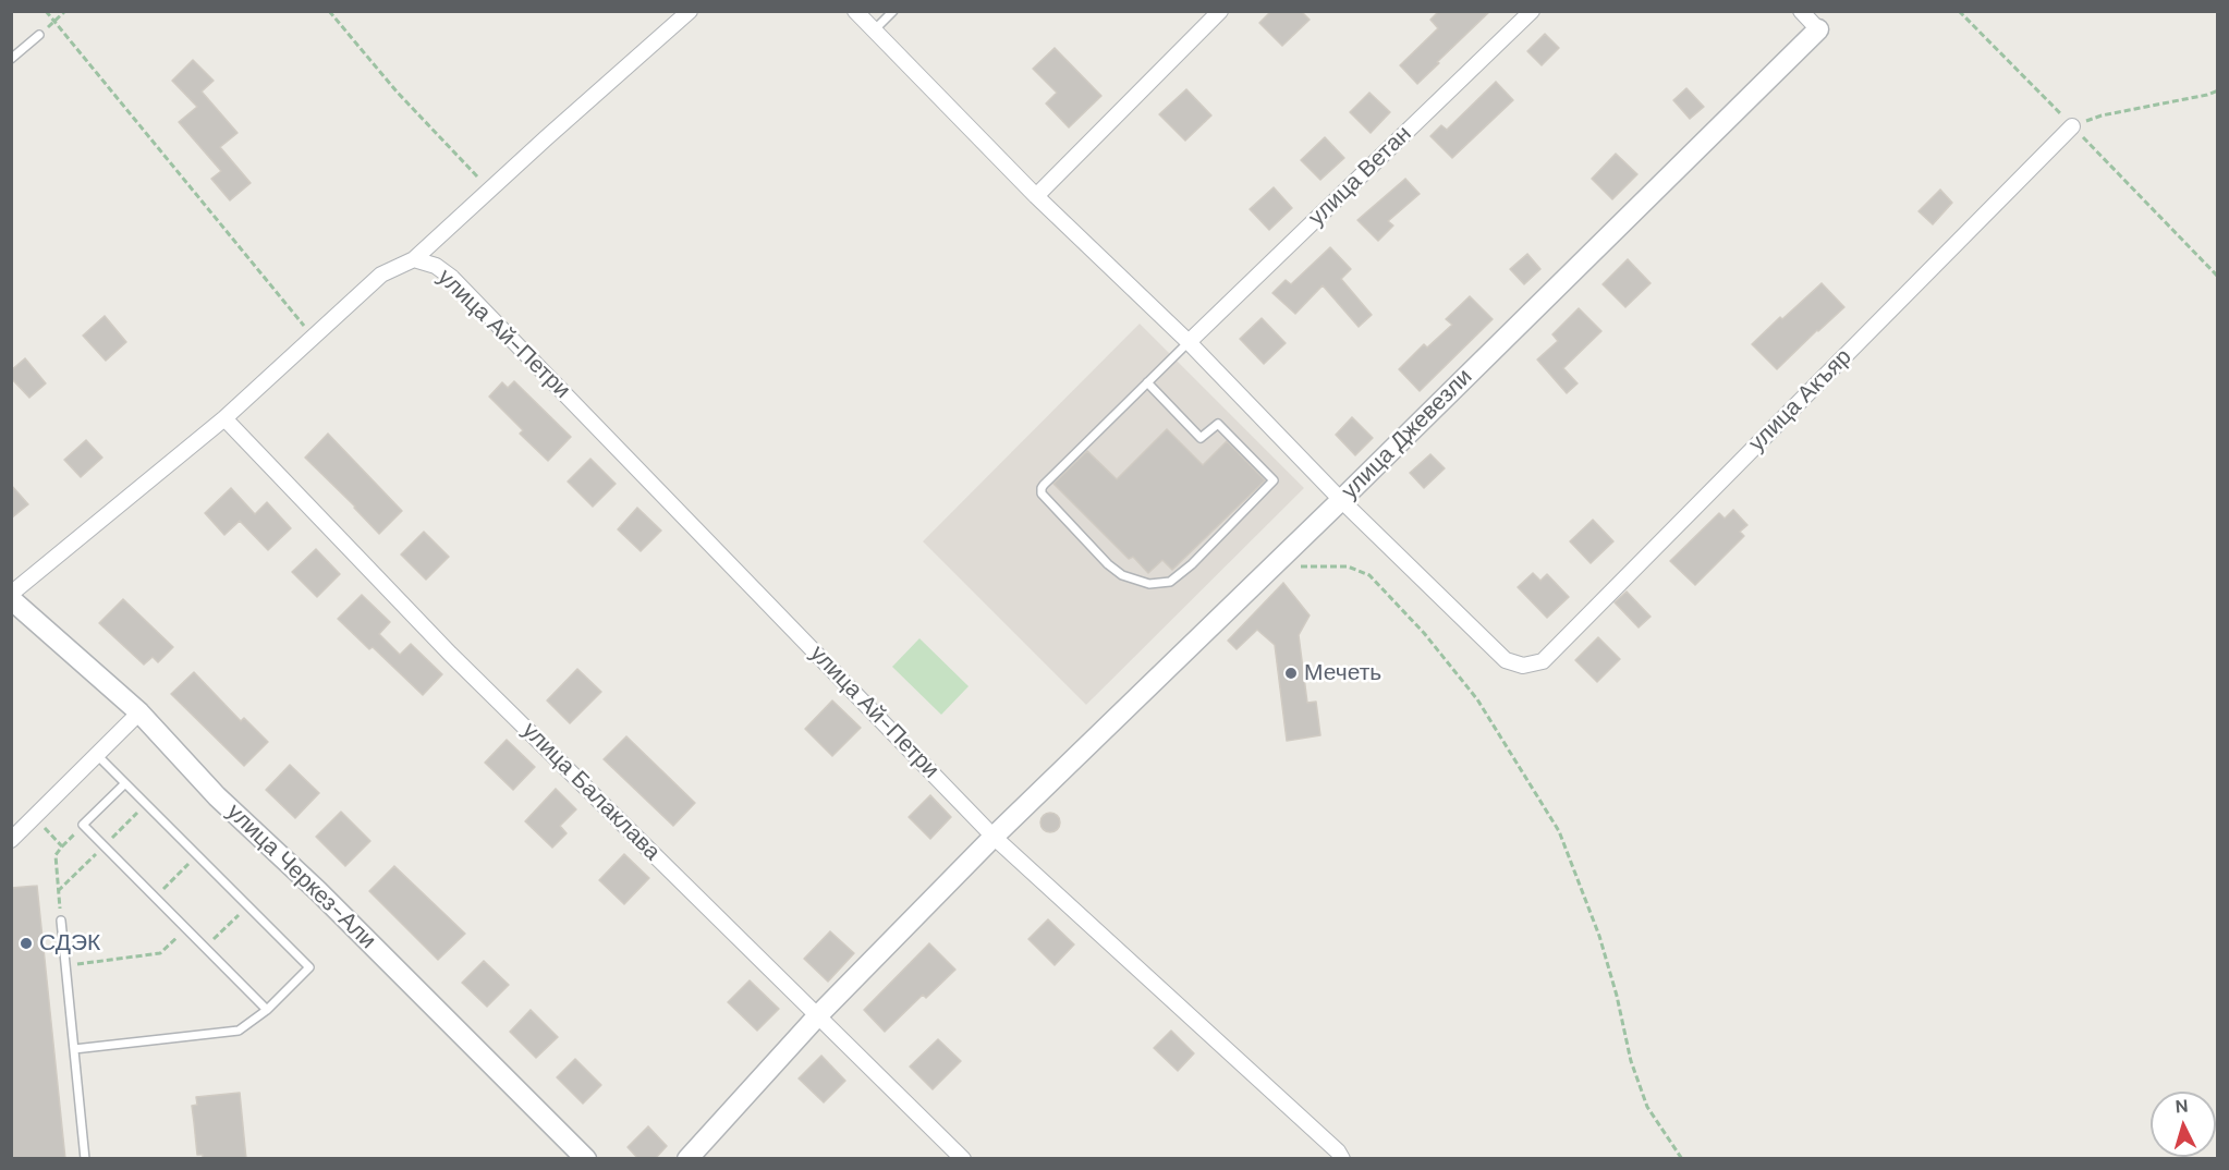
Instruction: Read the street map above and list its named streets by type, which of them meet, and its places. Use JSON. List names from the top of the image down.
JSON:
{
  "streets": {
    "street": [
      "улица Ветан",
      "улица Ай-Петри",
      "улица Акъяр",
      "улица Джевезли",
      "улица Балаклава",
      "улица Черкез-Али"
    ]
  },
  "crossings": [
    ["улица Ай-Петри", "улица Джевезли"],
    ["улица Акъяр", "улица Джевезли"],
    ["улица Джевезли", "улица Балаклава"]
  ],
  "places": ["Мечеть", "СДЭК"],
  "north": "top"
}
